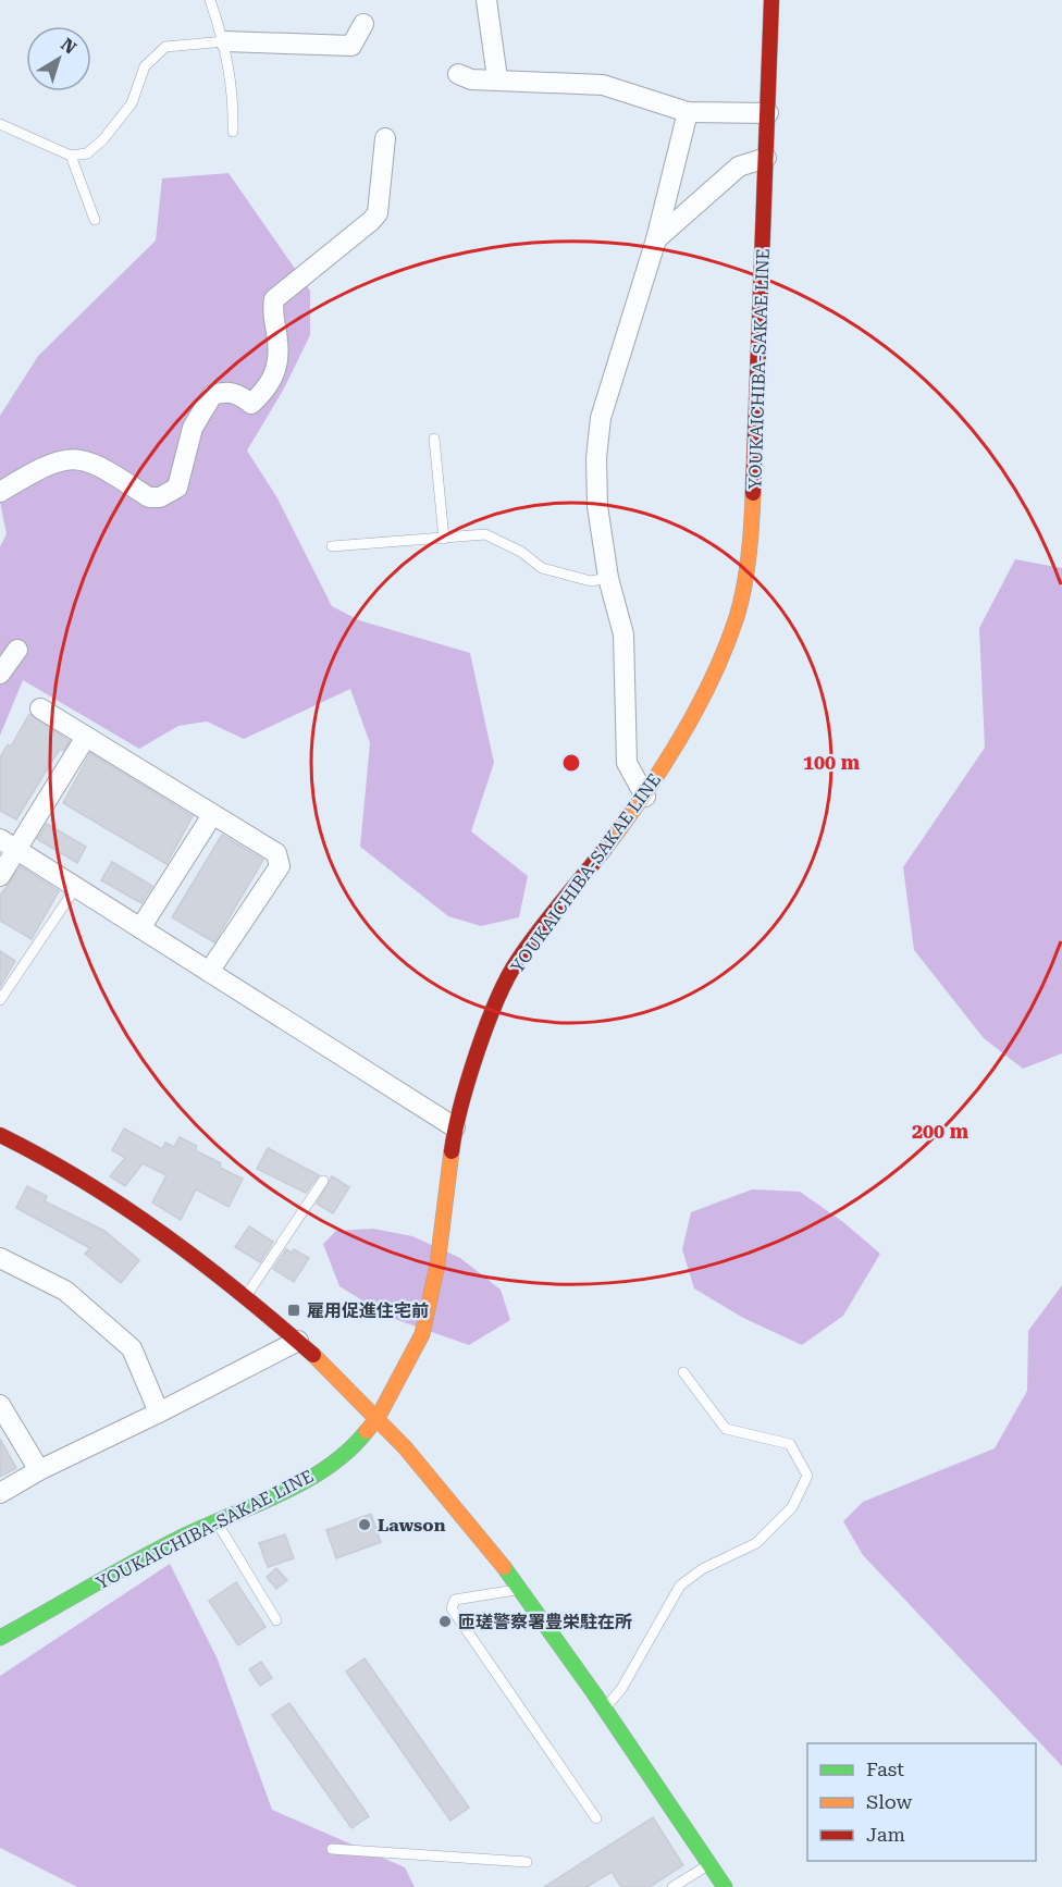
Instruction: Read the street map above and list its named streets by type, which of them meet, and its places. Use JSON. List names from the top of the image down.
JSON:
{
  "streets": {
    "main road": ["YOUKAICHIBA-SAKAE LINE"]
  },
  "places": {
    "transit": ["雇用促進住宅前"],
    "other": ["Lawson", "匝瑳警察署豊栄駐在所"]
  },
  "legend": ["Fast", "Slow", "Jam"],
  "north": "top right",
  "rings": ["100 m", "200 m"]
}
